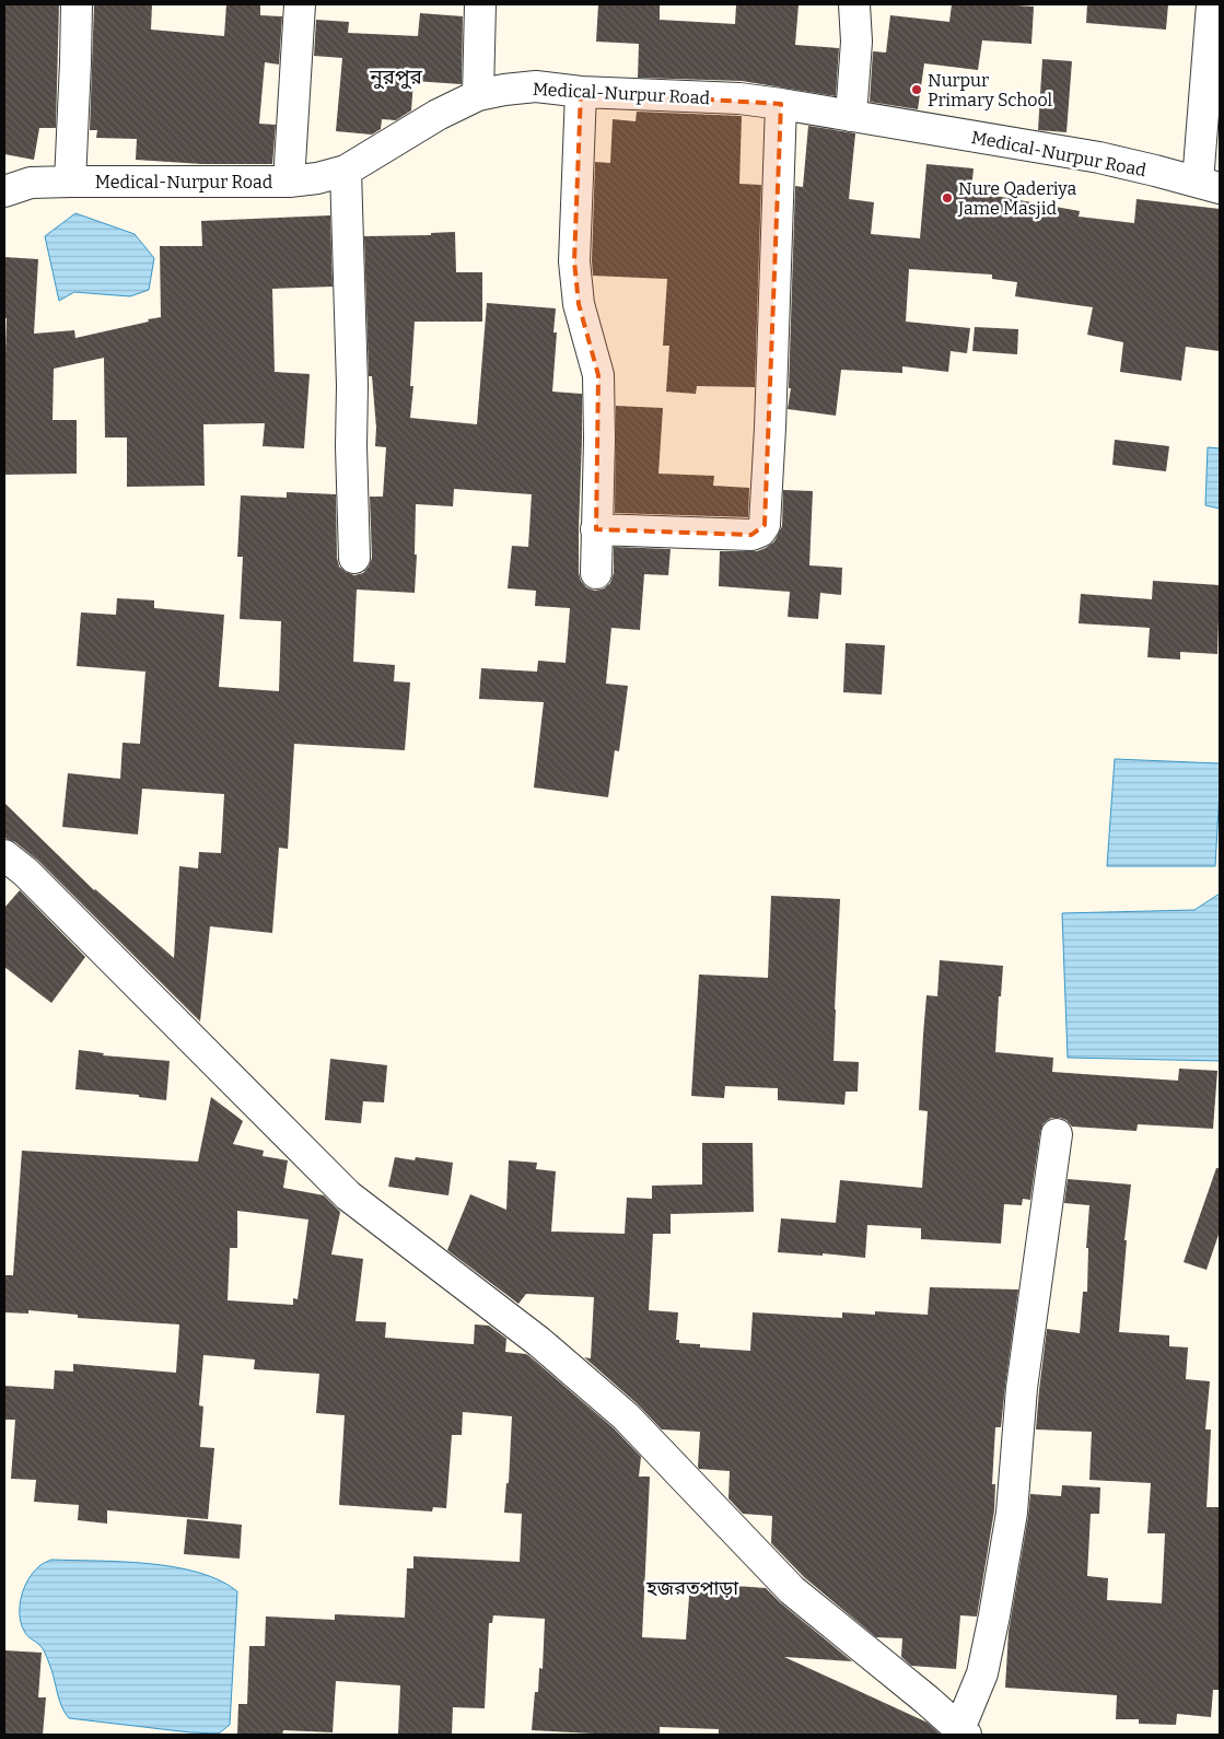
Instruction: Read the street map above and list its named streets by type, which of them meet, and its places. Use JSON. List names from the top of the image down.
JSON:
{
  "streets": {
    "street": ["Medical-Nurpur Road"]
  },
  "districts": ["নুরপুর", "হজরতপাড়া"],
  "places": ["Nurpur Primary School", "Nure Qaderiya Jame Masjid"]
}
